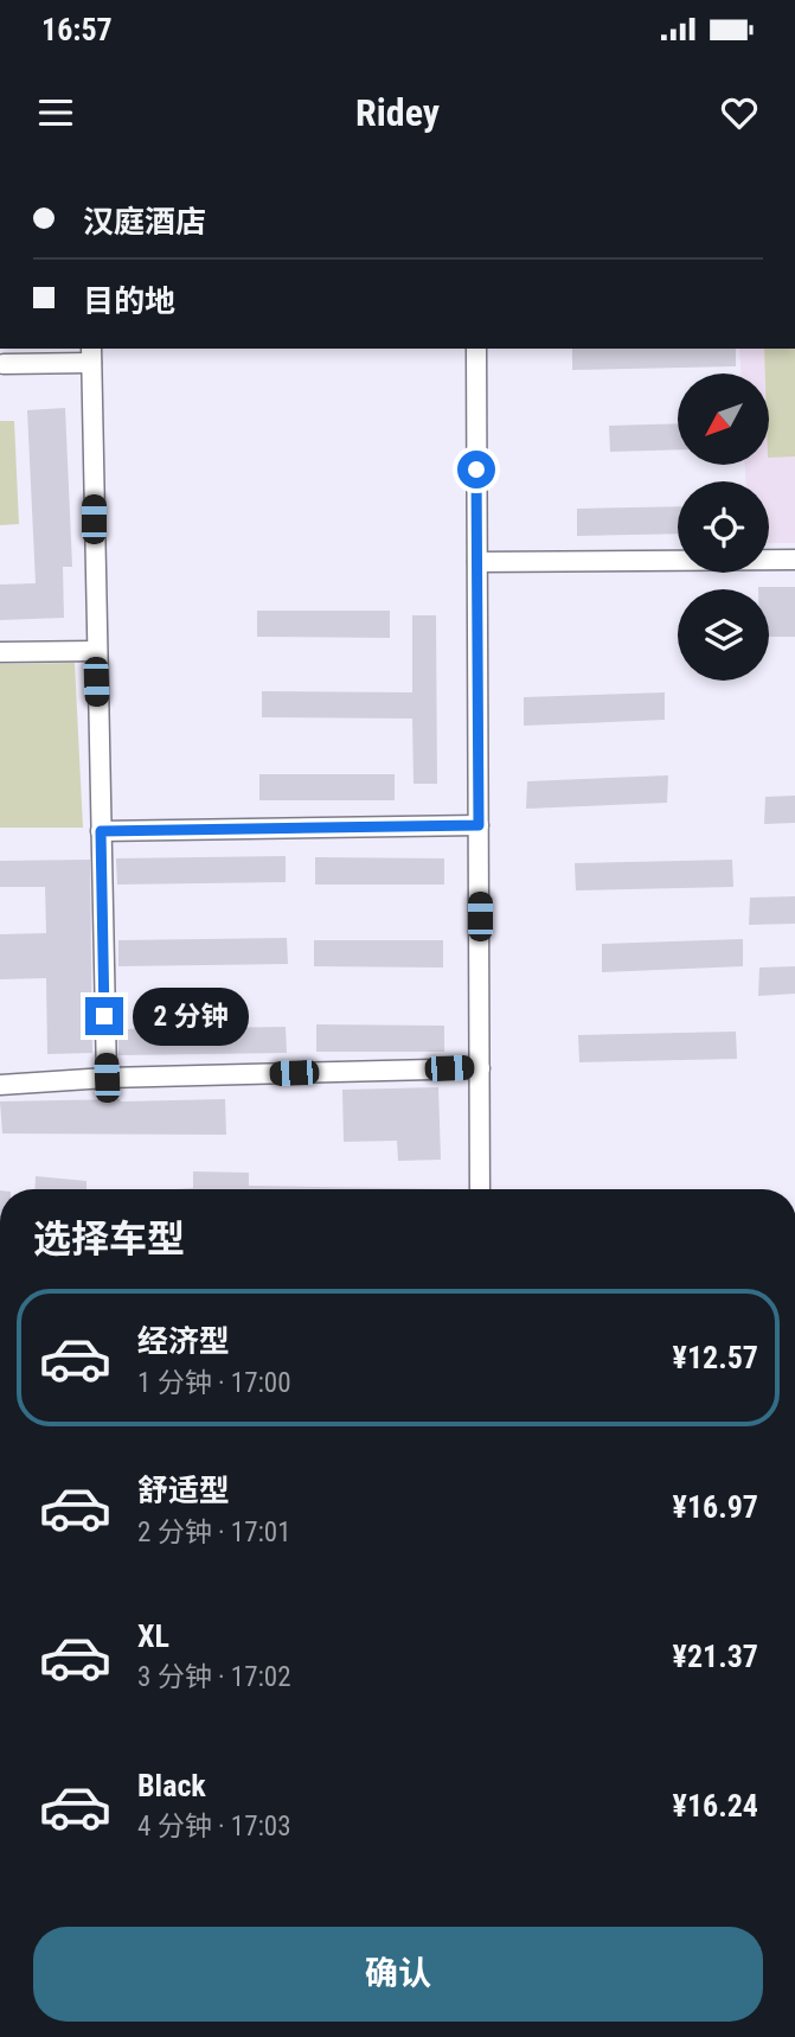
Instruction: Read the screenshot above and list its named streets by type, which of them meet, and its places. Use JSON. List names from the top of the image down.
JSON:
{
  "north": "bottom left",
  "page": {
    "status": "16:57",
    "header": "Ridey",
    "banner": ["汉庭酒店", "目的地"],
    "bubble": "2 分钟",
    "heading": "选择车型",
    "list": [
      {
        "name": "经济型",
        "note": "1 分钟 · 17:00",
        "value": "¥12.57"
      },
      {
        "name": "舒适型",
        "note": "2 分钟 · 17:01",
        "value": "¥16.97"
      },
      {
        "name": "XL",
        "note": "3 分钟 · 17:02",
        "value": "¥21.37"
      },
      {
        "name": "Black",
        "note": "4 分钟 · 17:03",
        "value": "¥16.24"
      }
    ],
    "buttons": "确认"
  }
}
